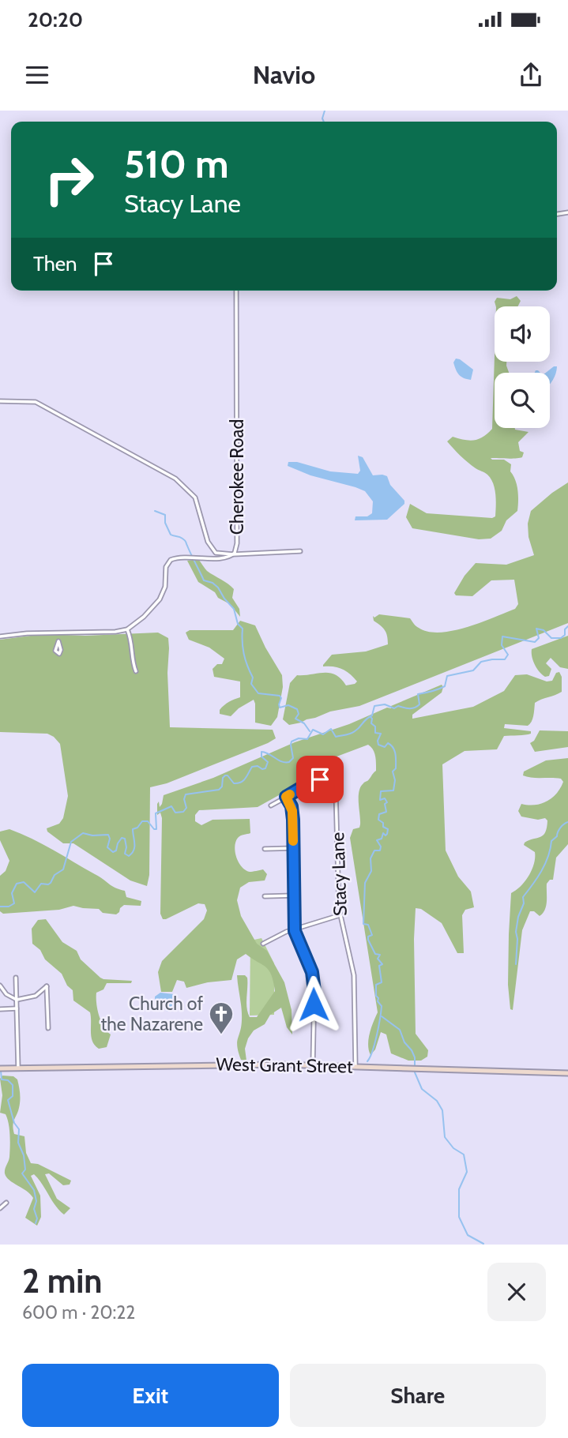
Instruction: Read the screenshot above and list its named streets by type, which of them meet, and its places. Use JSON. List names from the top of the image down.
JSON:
{
  "streets": {
    "main road": ["West Grant Street"],
    "street": ["Cherokee Road", "Stacy Lane"]
  },
  "crossings": [
    ["Stacy Lane", "West Grant Street"]
  ],
  "places": {
    "church": ["Church of the Nazarene"]
  },
  "page": {
    "status": "20:20",
    "header": "Navio",
    "turn": ["510 m", "Stacy Lane"],
    "then": "Then",
    "heading": ["2 min", "600 m · 20:22"],
    "buttons": ["Exit", "Share"]
  }
}
